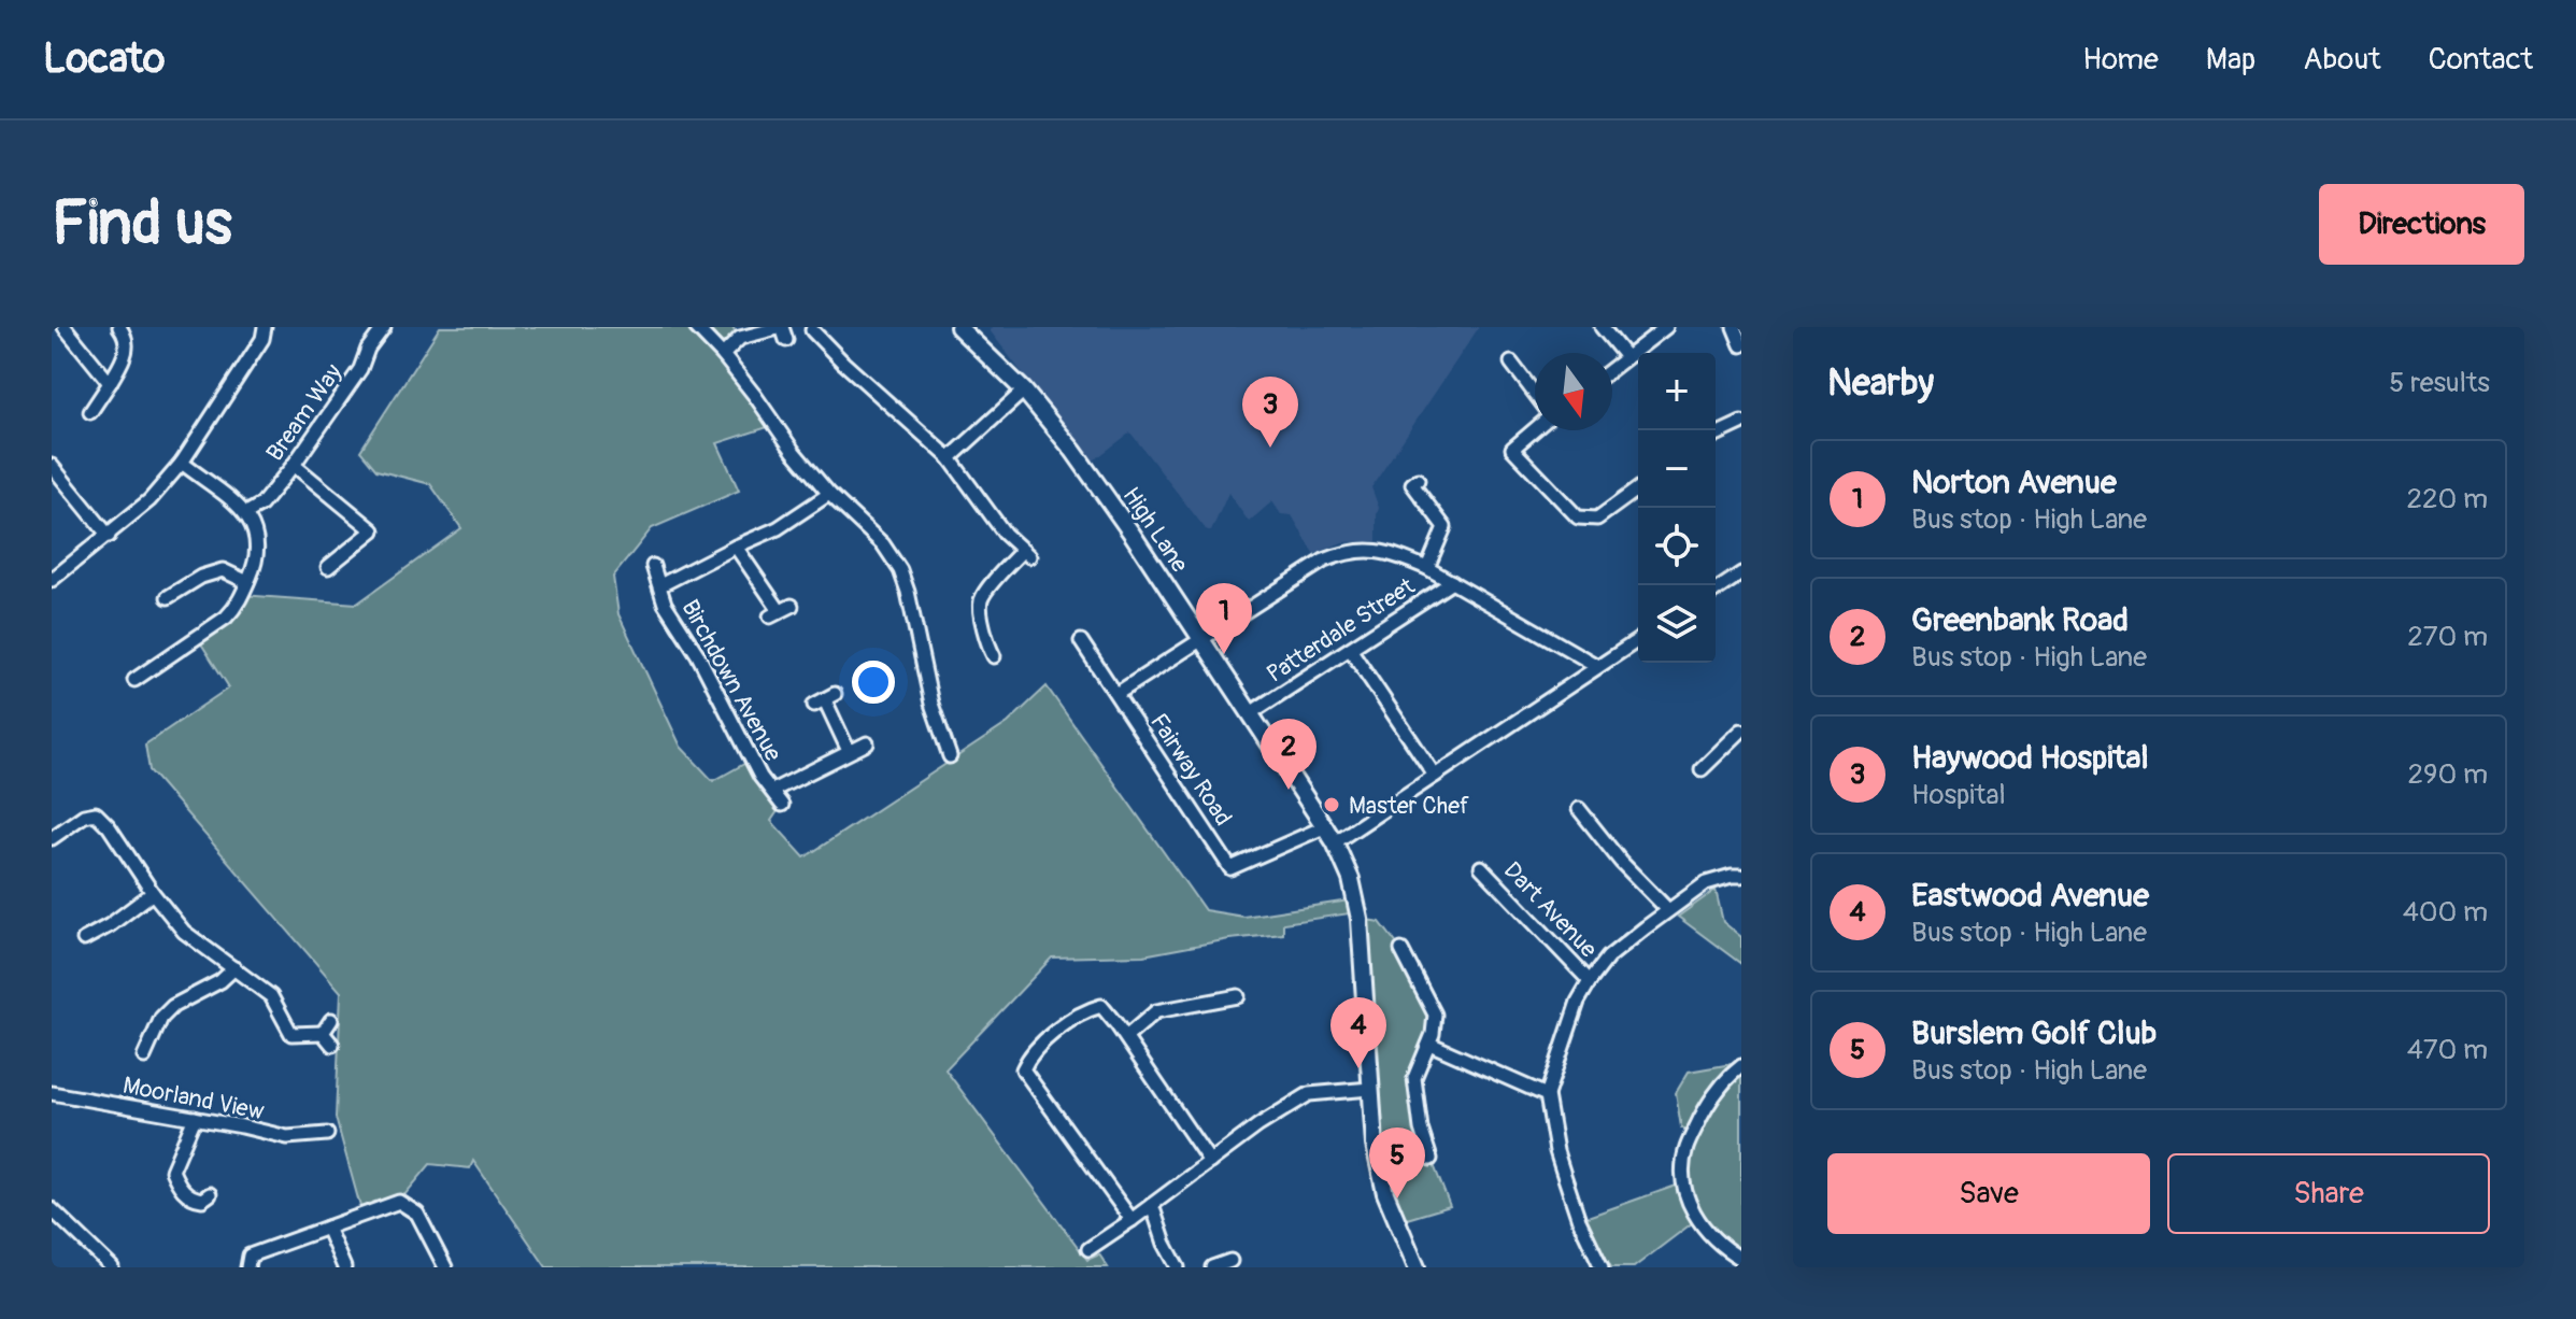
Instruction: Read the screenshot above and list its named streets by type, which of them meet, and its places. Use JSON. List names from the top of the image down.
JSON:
{
  "streets": {
    "main road": ["High Lane"],
    "street": [
      "Bream Way",
      "Patterdale Street",
      "Birchdown Avenue",
      "Fairway Road",
      "Dart Avenue",
      "Moorland View"
    ]
  },
  "crossings": [
    ["High Lane", "Patterdale Street"],
    ["High Lane", "Fairway Road"]
  ],
  "places": ["Master Chef"],
  "north": "bottom",
  "page": {
    "header": "Locato",
    "nav": [
      "Home",
      "Map",
      "About",
      "Contact"
    ],
    "buttons": [
      "Directions",
      ["Save", "Share"]
    ],
    "title": "Find us",
    "heading": ["Nearby", "5 results"],
    "map_buttons": ["+", "−"],
    "pins": [
      "3",
      "1",
      "2",
      "4",
      "5"
    ],
    "list": [
      {
        "mark": "1",
        "name": "Norton Avenue",
        "note": "Bus stop · High Lane",
        "value": "220 m"
      },
      {
        "mark": "2",
        "name": "Greenbank Road",
        "note": "Bus stop · High Lane",
        "value": "270 m"
      },
      {
        "mark": "3",
        "name": "Haywood Hospital",
        "note": "Hospital",
        "value": "290 m"
      },
      {
        "mark": "4",
        "name": "Eastwood Avenue",
        "note": "Bus stop · High Lane",
        "value": "400 m"
      },
      {
        "mark": "5",
        "name": "Burslem Golf Club",
        "note": "Bus stop · High Lane",
        "value": "470 m"
      }
    ]
  }
}
